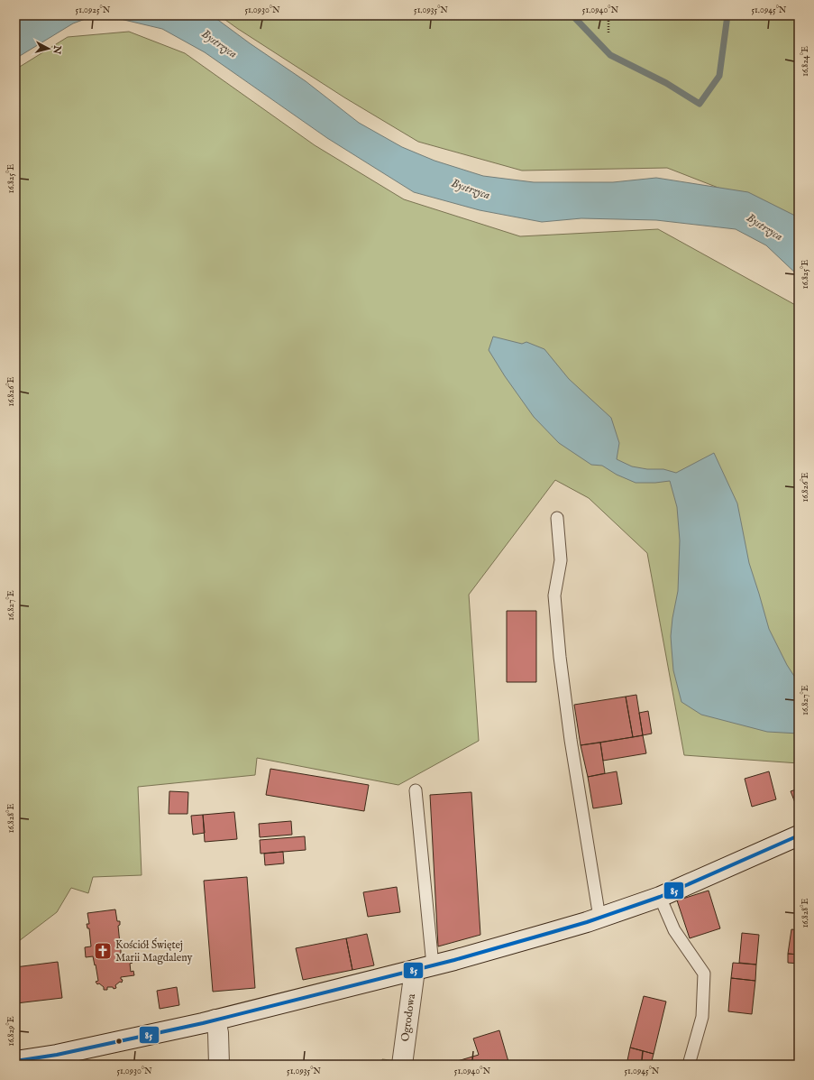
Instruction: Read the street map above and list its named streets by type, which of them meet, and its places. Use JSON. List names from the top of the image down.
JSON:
{
  "streets": {
    "street": ["Ogrodowa"]
  },
  "water": ["Bystrzyca"],
  "places": {
    "church": ["Kościół Świętej Marii Magdaleny"]
  },
  "lines": ["transit line 85"],
  "north": "right",
  "coordinates": [
    "51.0925°N",
    "51.0930°N",
    "51.0935°N",
    "51.0940°N",
    "51.0945°N",
    "16.824°E",
    "16.825°E",
    "16.826°E",
    "16.827°E",
    "16.828°E",
    "16.829°E"
  ]
}
